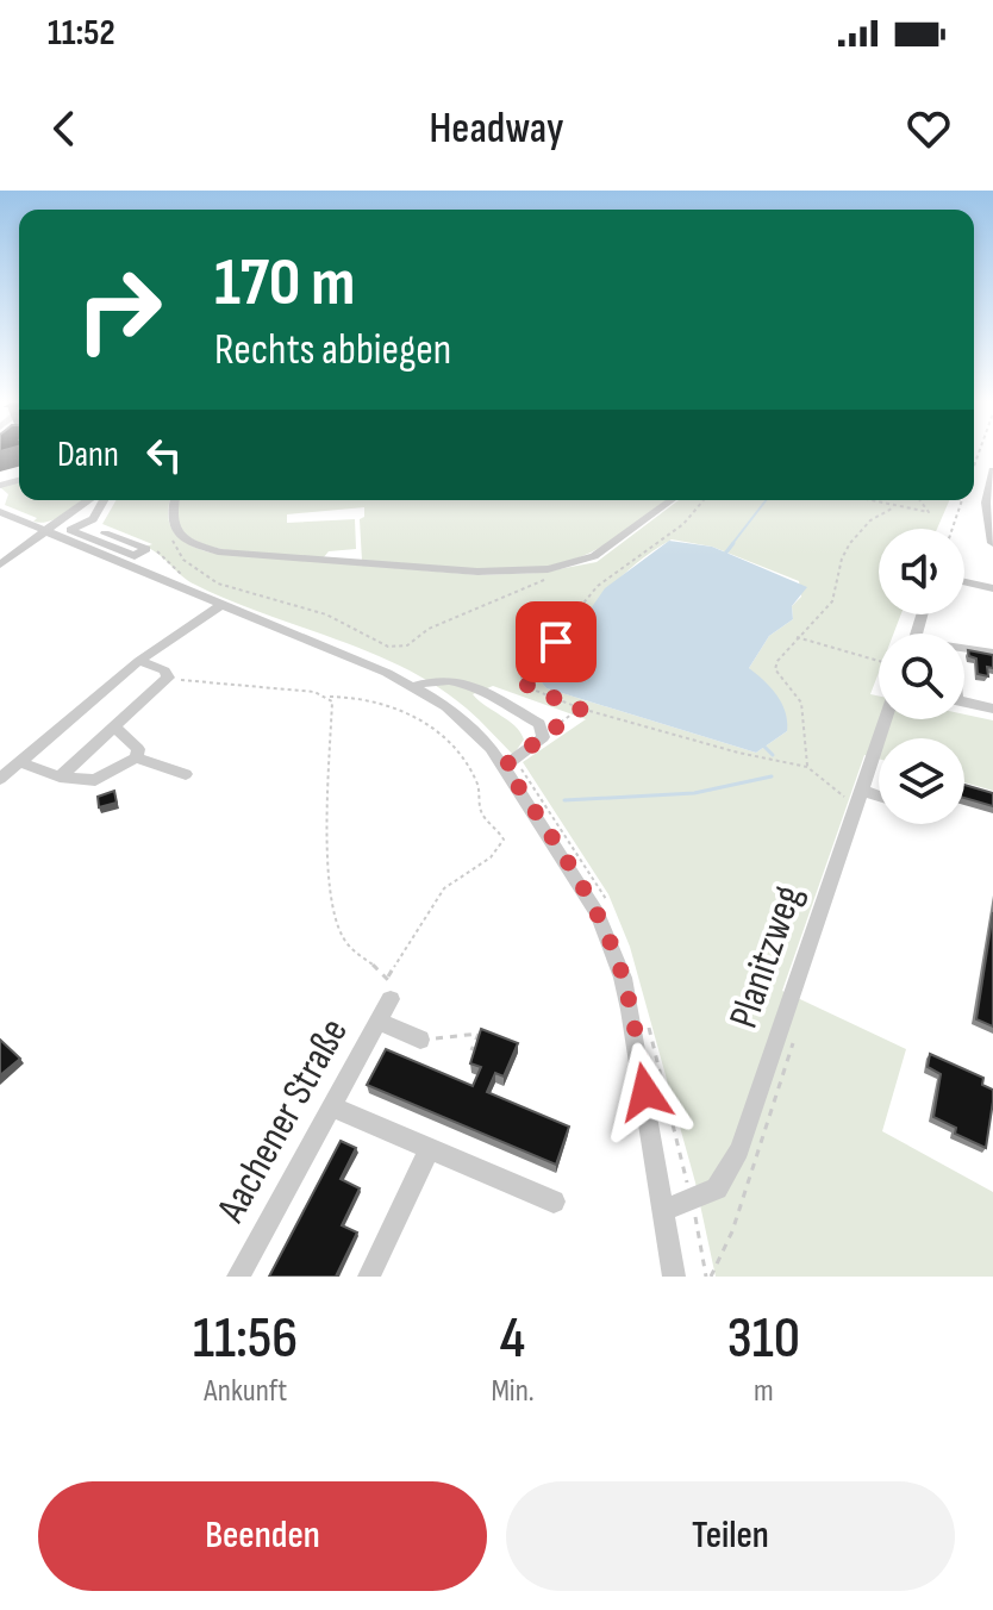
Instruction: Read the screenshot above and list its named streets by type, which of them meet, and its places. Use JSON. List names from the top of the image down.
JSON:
{
  "streets": {
    "street": ["Planitzweg", "Aachener Straße"]
  },
  "page": {
    "status": "11:52",
    "header": "Headway",
    "turn": ["170 m", "Rechts abbiegen"],
    "then": "Dann",
    "eta": [
      "11:56",
      "Ankunft",
      "4",
      "Min.",
      "310",
      "m"
    ],
    "buttons": ["Beenden", "Teilen"]
  }
}
